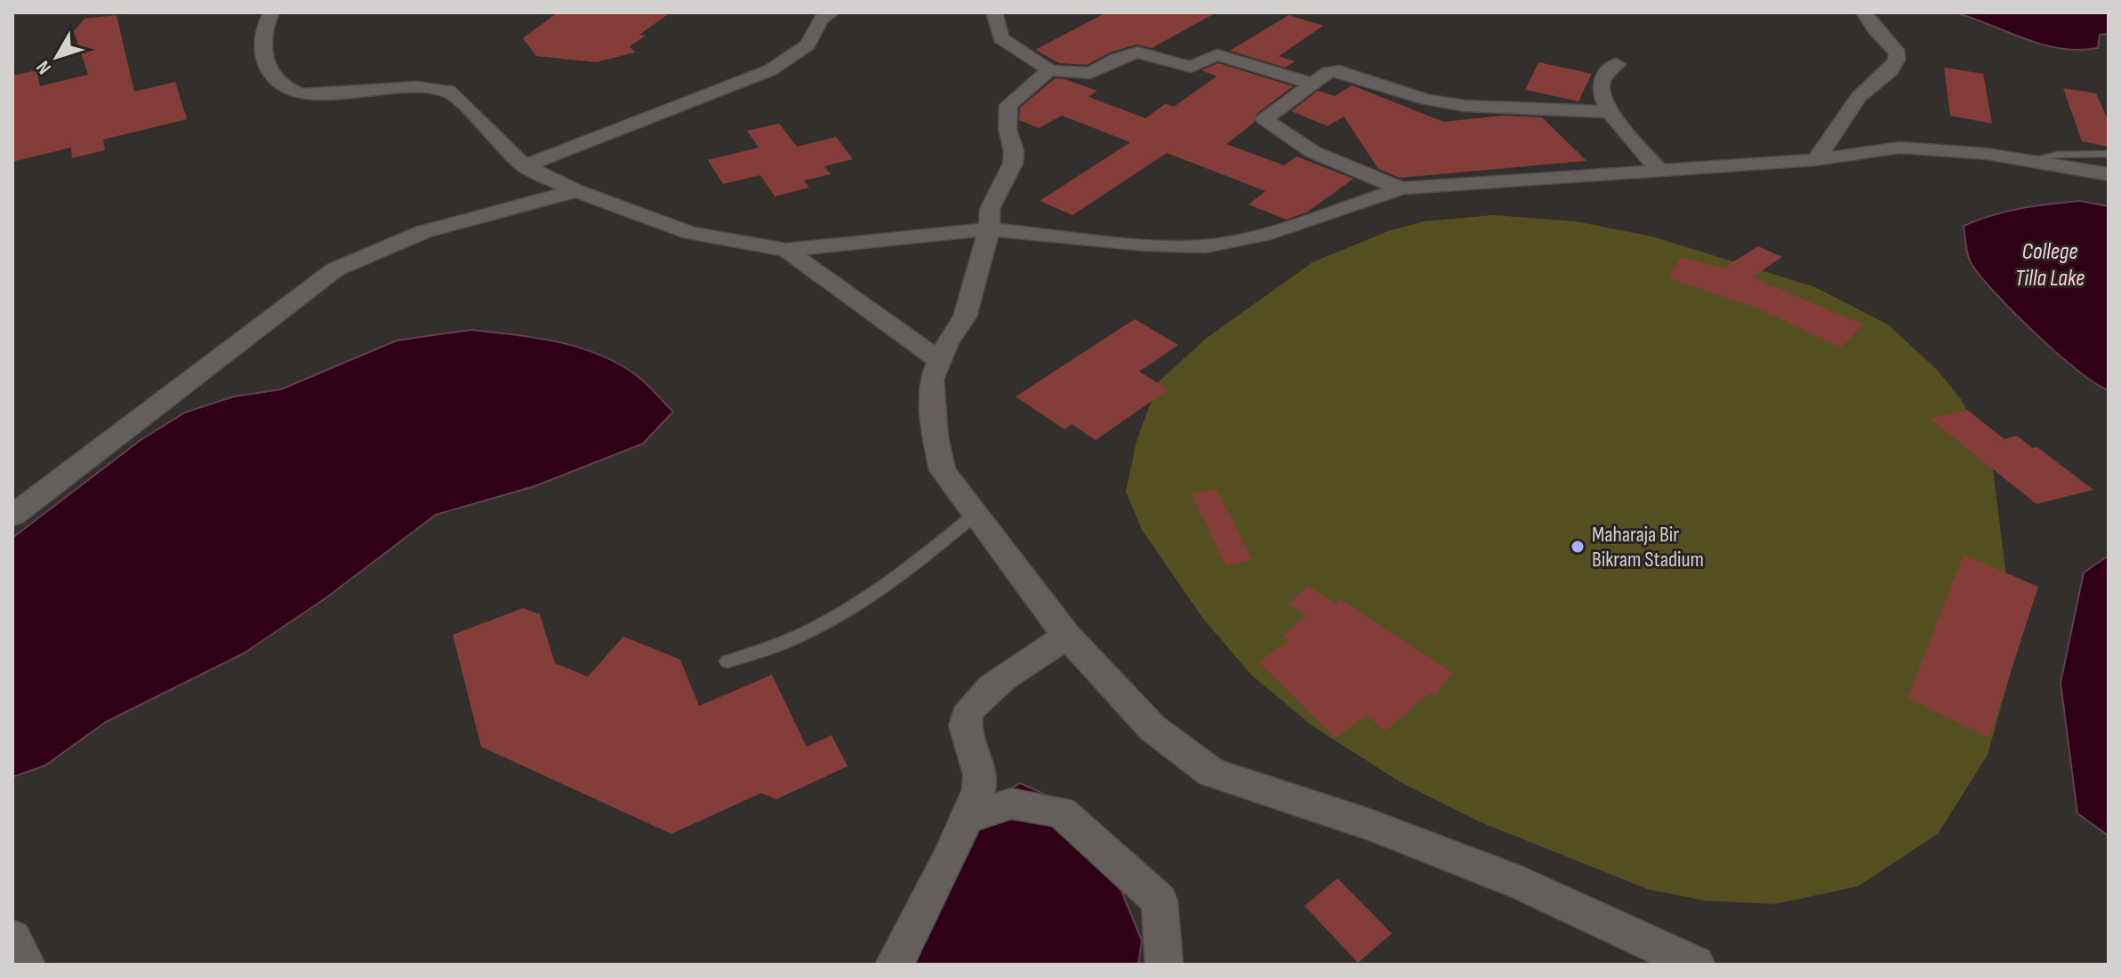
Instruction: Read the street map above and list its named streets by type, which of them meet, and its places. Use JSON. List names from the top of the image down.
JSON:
{
  "water": ["College Tilla Lake"],
  "places": ["Maharaja Bir Bikram Stadium"],
  "north": "bottom left"
}
